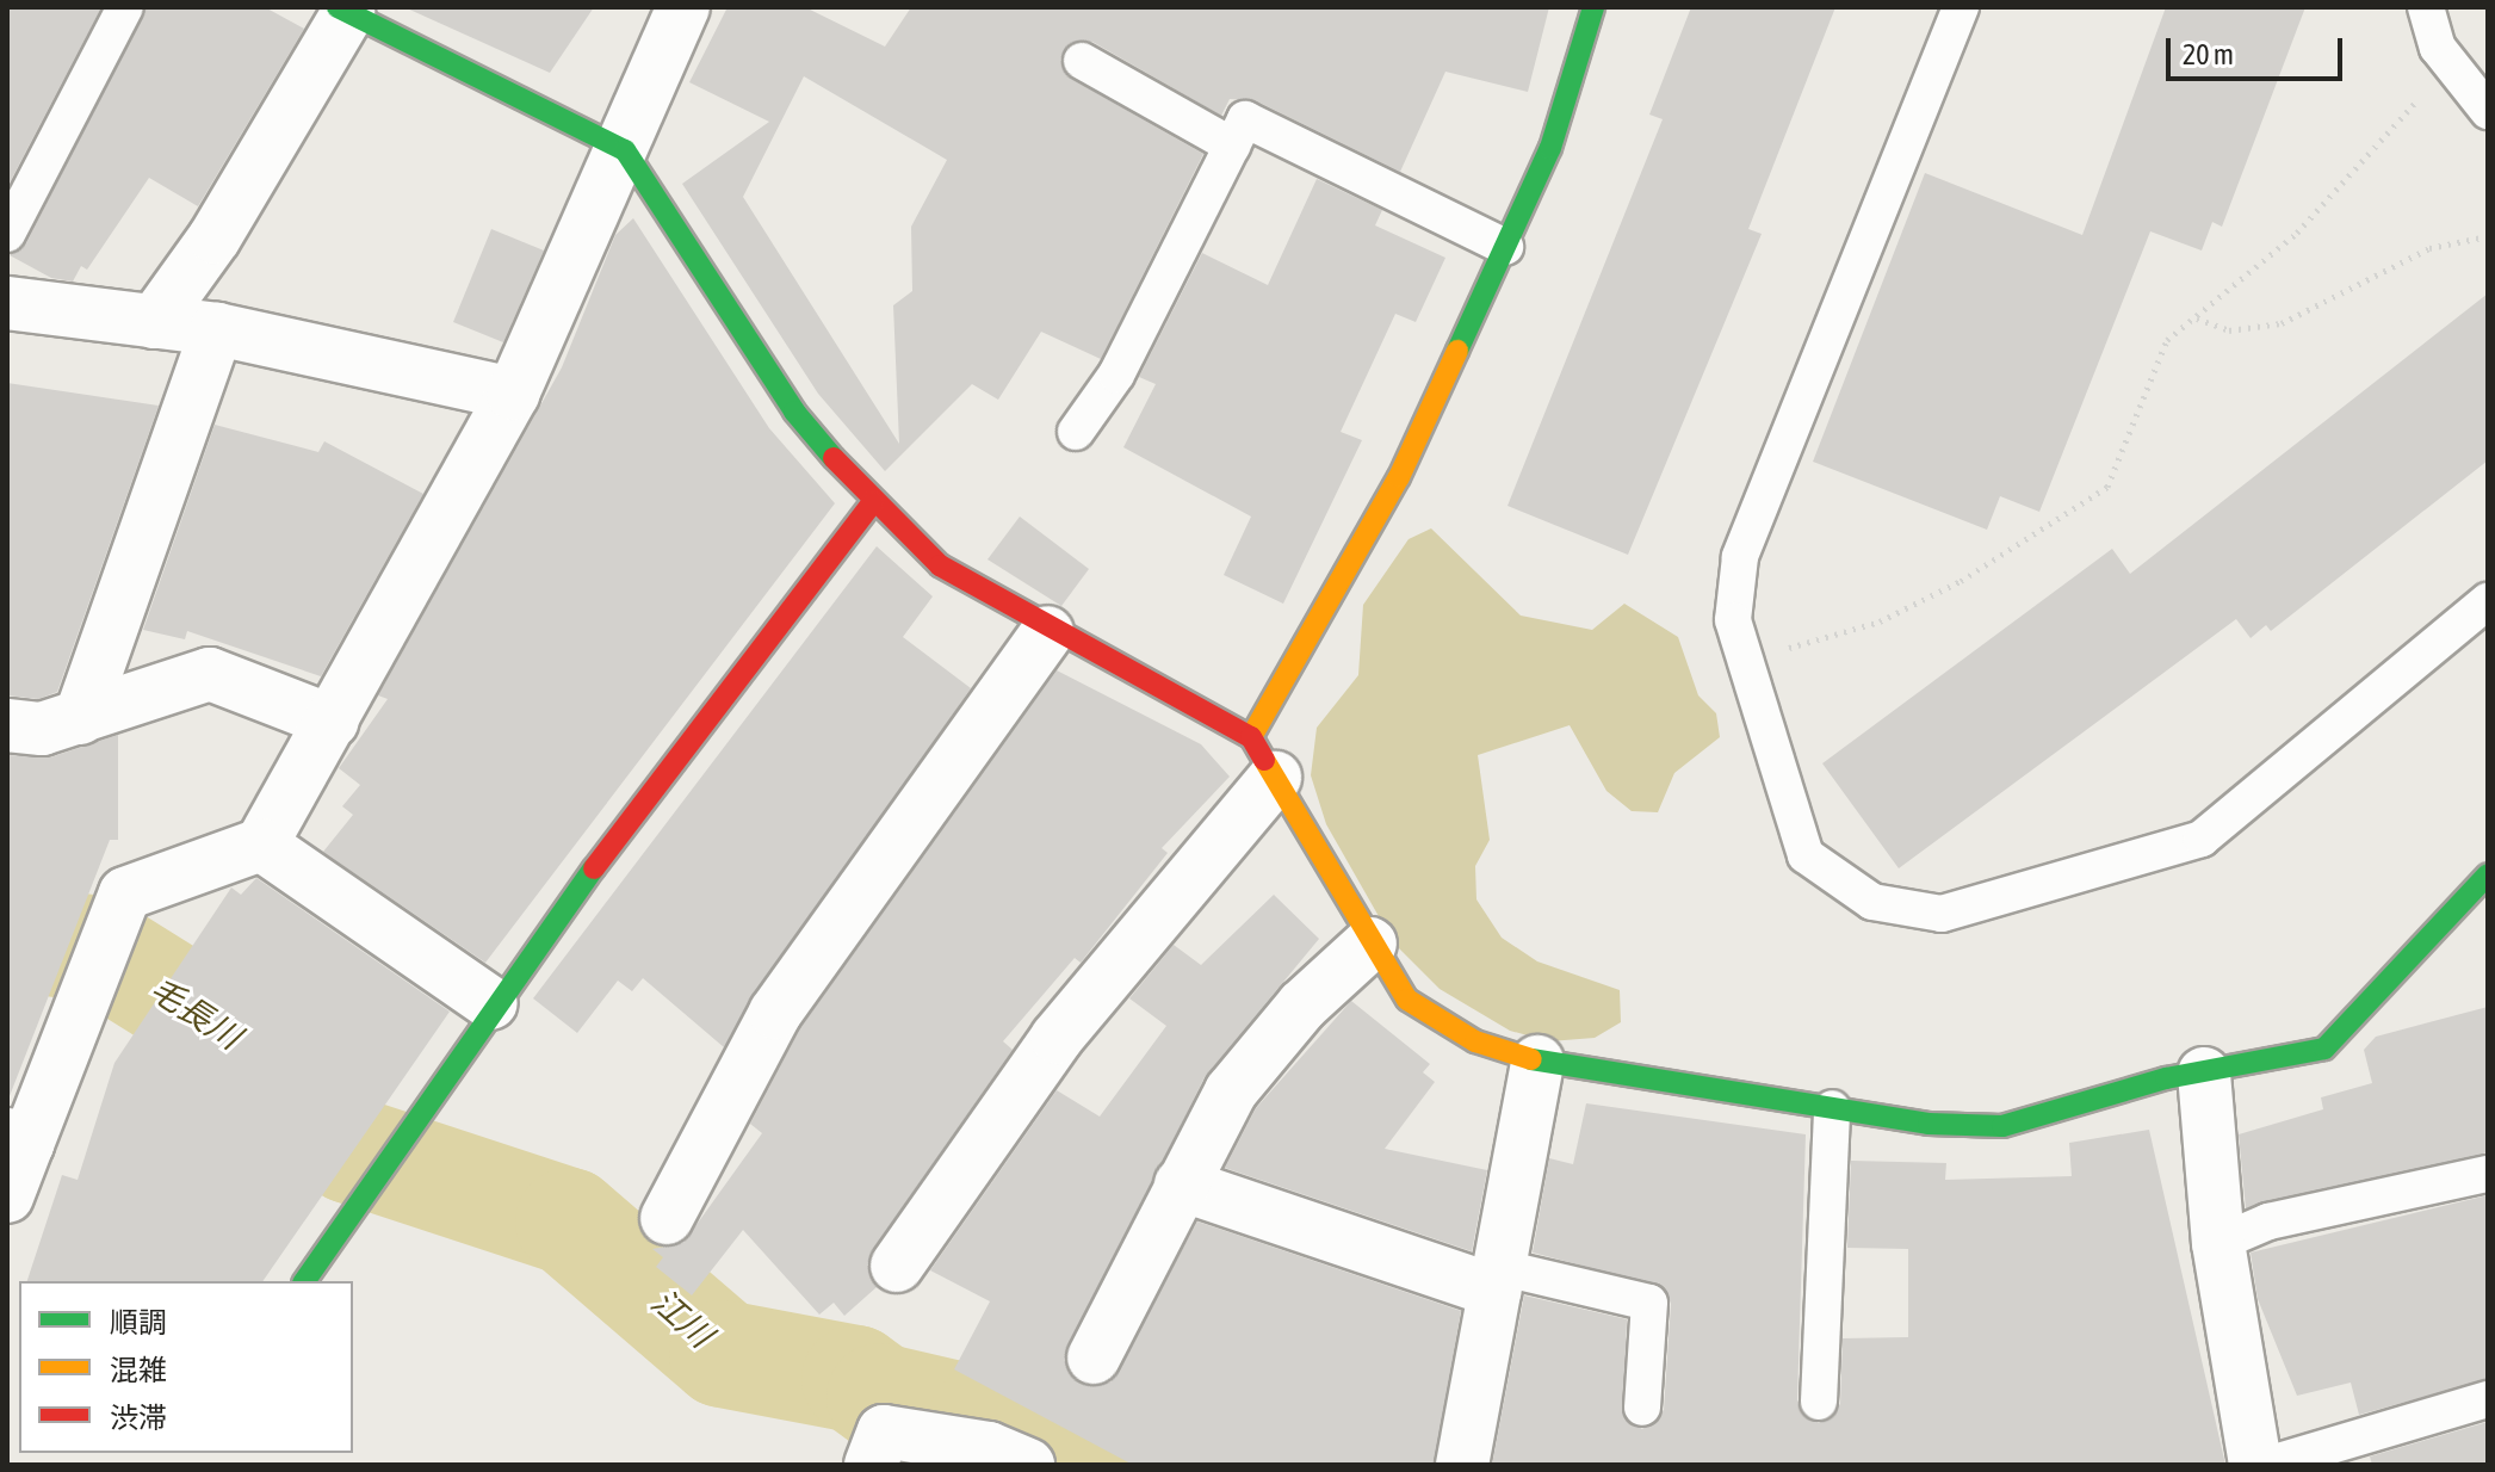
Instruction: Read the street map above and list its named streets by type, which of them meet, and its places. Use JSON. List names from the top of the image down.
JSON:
{
  "water": ["毛長川", "江川"],
  "legend": ["順調", "混雑", "渋滞"],
  "scale_bar": "20 m"
}
